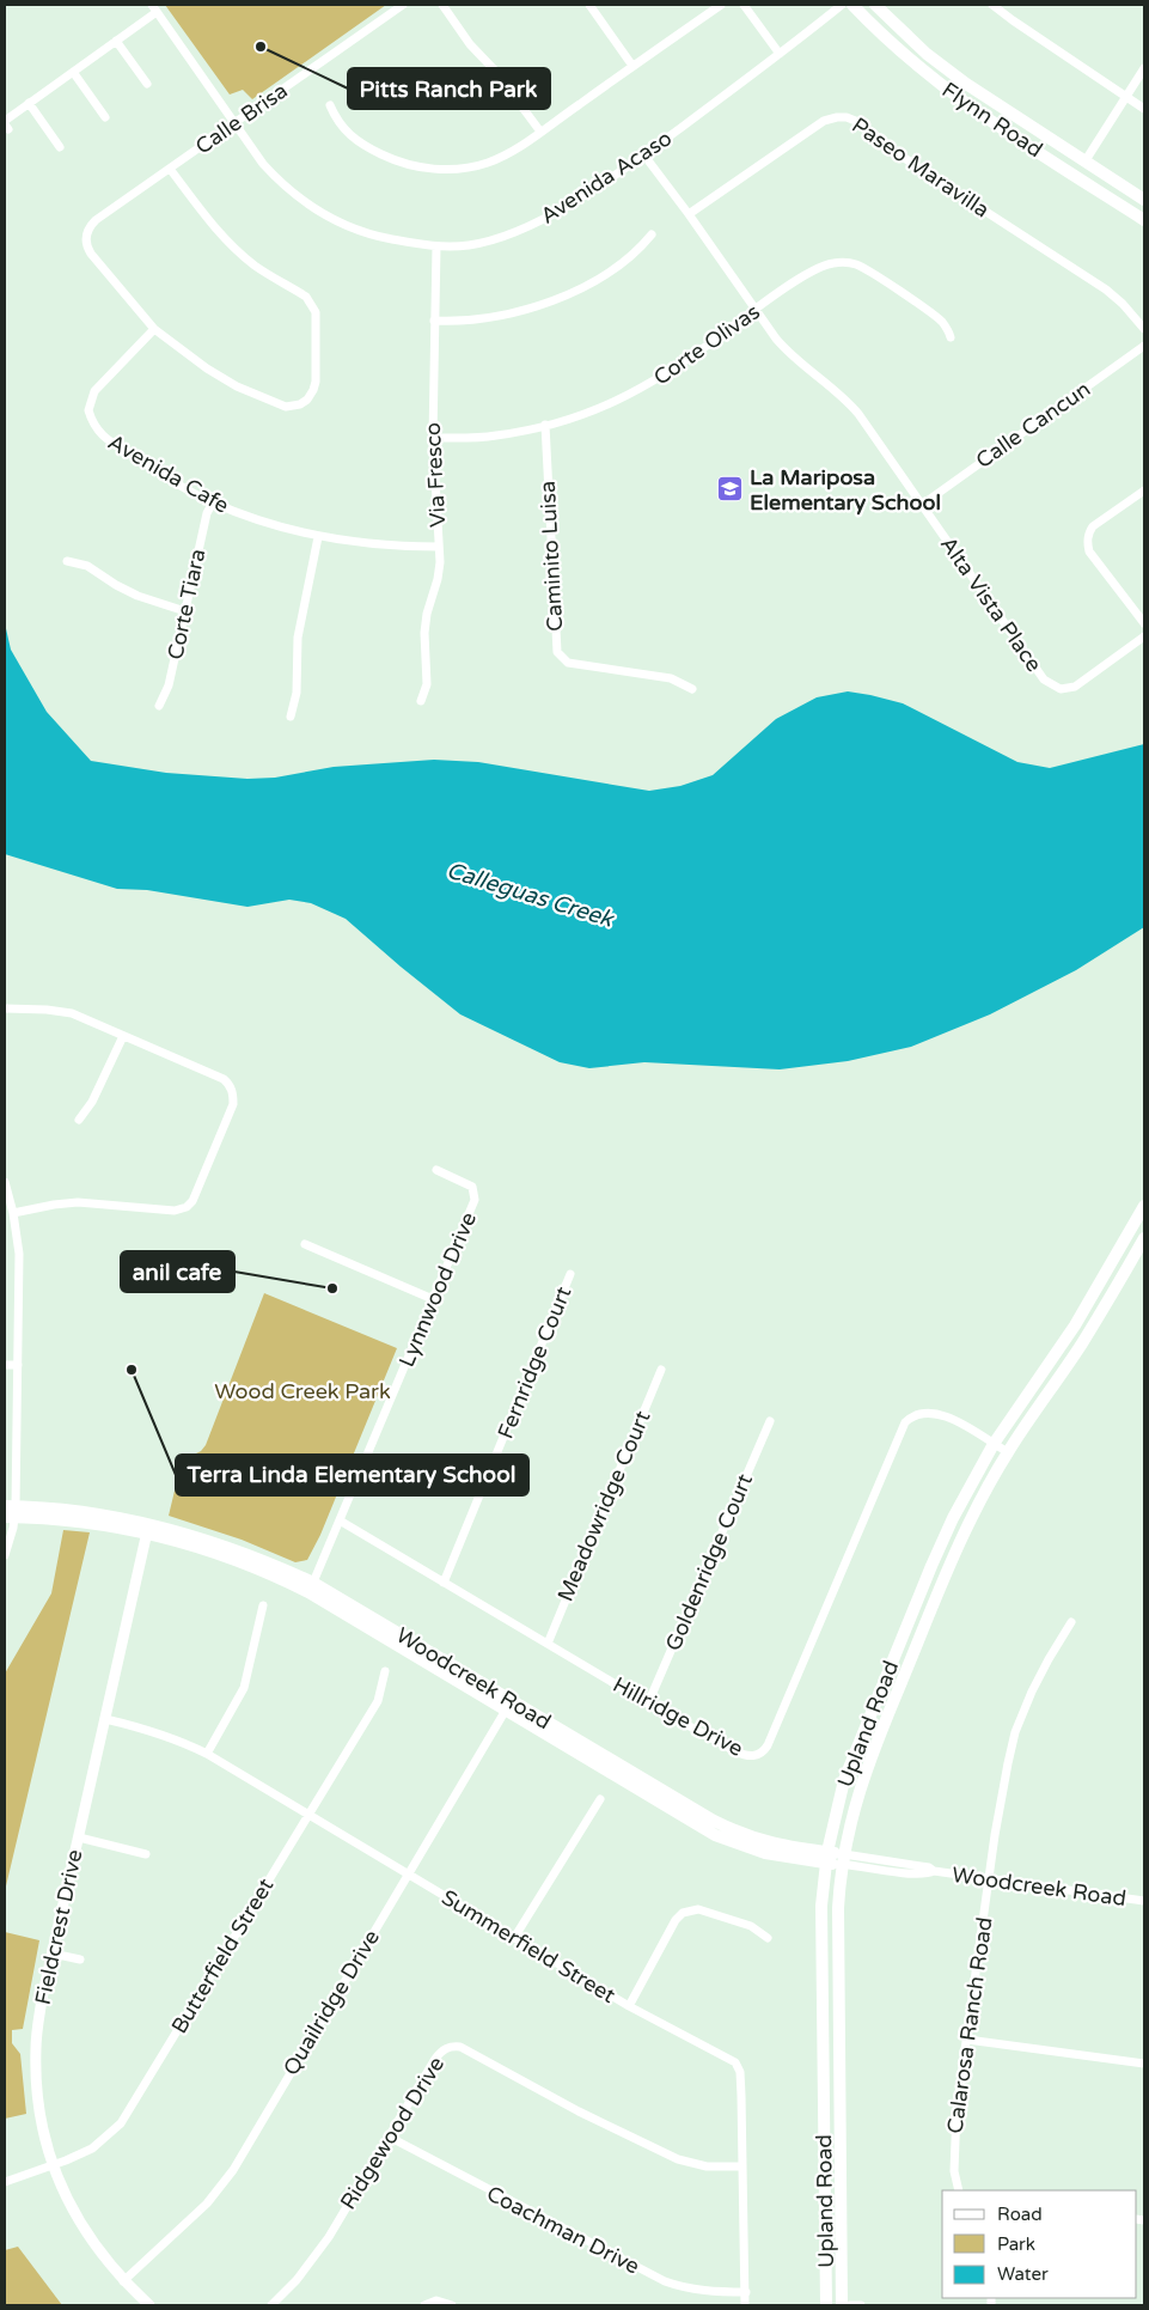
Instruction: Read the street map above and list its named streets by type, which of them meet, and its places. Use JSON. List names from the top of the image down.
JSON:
{
  "streets": {
    "main road": ["Flynn Road", "Woodcreek Road", "Upland Road"],
    "street": [
      "Calle Brisa",
      "Paseo Maravilla",
      "Avenida Acaso",
      "Corte Olivas",
      "Calle Cancun",
      "Avenida Cafe",
      "Via Fresco",
      "Caminito Luisa",
      "Corte Tiara",
      "Alta Vista Place",
      "Lynnwood Drive",
      "Fernridge Court",
      "Meadowridge Court",
      "Goldenridge Court",
      "Hillridge Drive",
      "Fieldcrest Drive",
      "Summerfield Street",
      "Butterfield Street",
      "Quailridge Drive",
      "Calarosa Ranch Road",
      "Ridgewood Drive",
      "Coachman Drive"
    ]
  },
  "crossings": [
    ["Calle Brisa", "Avenida Acaso"],
    ["Calle Brisa", "Avenida Cafe"],
    ["Paseo Maravilla", "Alta Vista Place"],
    ["Avenida Acaso", "Via Fresco"],
    ["Avenida Acaso", "Alta Vista Place"],
    ["Corte Olivas", "Via Fresco"],
    ["Corte Olivas", "Caminito Luisa"],
    ["Corte Olivas", "Alta Vista Place"],
    ["Calle Cancun", "Alta Vista Place"],
    ["Avenida Cafe", "Via Fresco"],
    ["Avenida Cafe", "Corte Tiara"],
    ["Lynnwood Drive", "Woodcreek Road"],
    ["Lynnwood Drive", "Hillridge Drive"],
    ["Fernridge Court", "Hillridge Drive"],
    ["Meadowridge Court", "Hillridge Drive"],
    ["Goldenridge Court", "Hillridge Drive"],
    ["Woodcreek Road", "Upland Road"],
    ["Woodcreek Road", "Fieldcrest Drive"],
    ["Woodcreek Road", "Quailridge Drive"],
    ["Woodcreek Road", "Calarosa Ranch Road"],
    ["Hillridge Drive", "Upland Road"],
    ["Fieldcrest Drive", "Summerfield Street"],
    ["Fieldcrest Drive", "Butterfield Street"],
    ["Fieldcrest Drive", "Quailridge Drive"],
    ["Summerfield Street", "Butterfield Street"],
    ["Summerfield Street", "Quailridge Drive"],
    ["Summerfield Street", "Ridgewood Drive"],
    ["Summerfield Street", "Coachman Drive"],
    ["Ridgewood Drive", "Coachman Drive"]
  ],
  "water": ["Calleguas Creek"],
  "parks": ["Wood Creek Park"],
  "places": {
    "other": ["Pitts Ranch Park", "anil cafe", "Terra Linda Elementary School"],
    "school or university": ["La Mariposa Elementary School"]
  },
  "legend": ["Road", "Park", "Water"]
}
